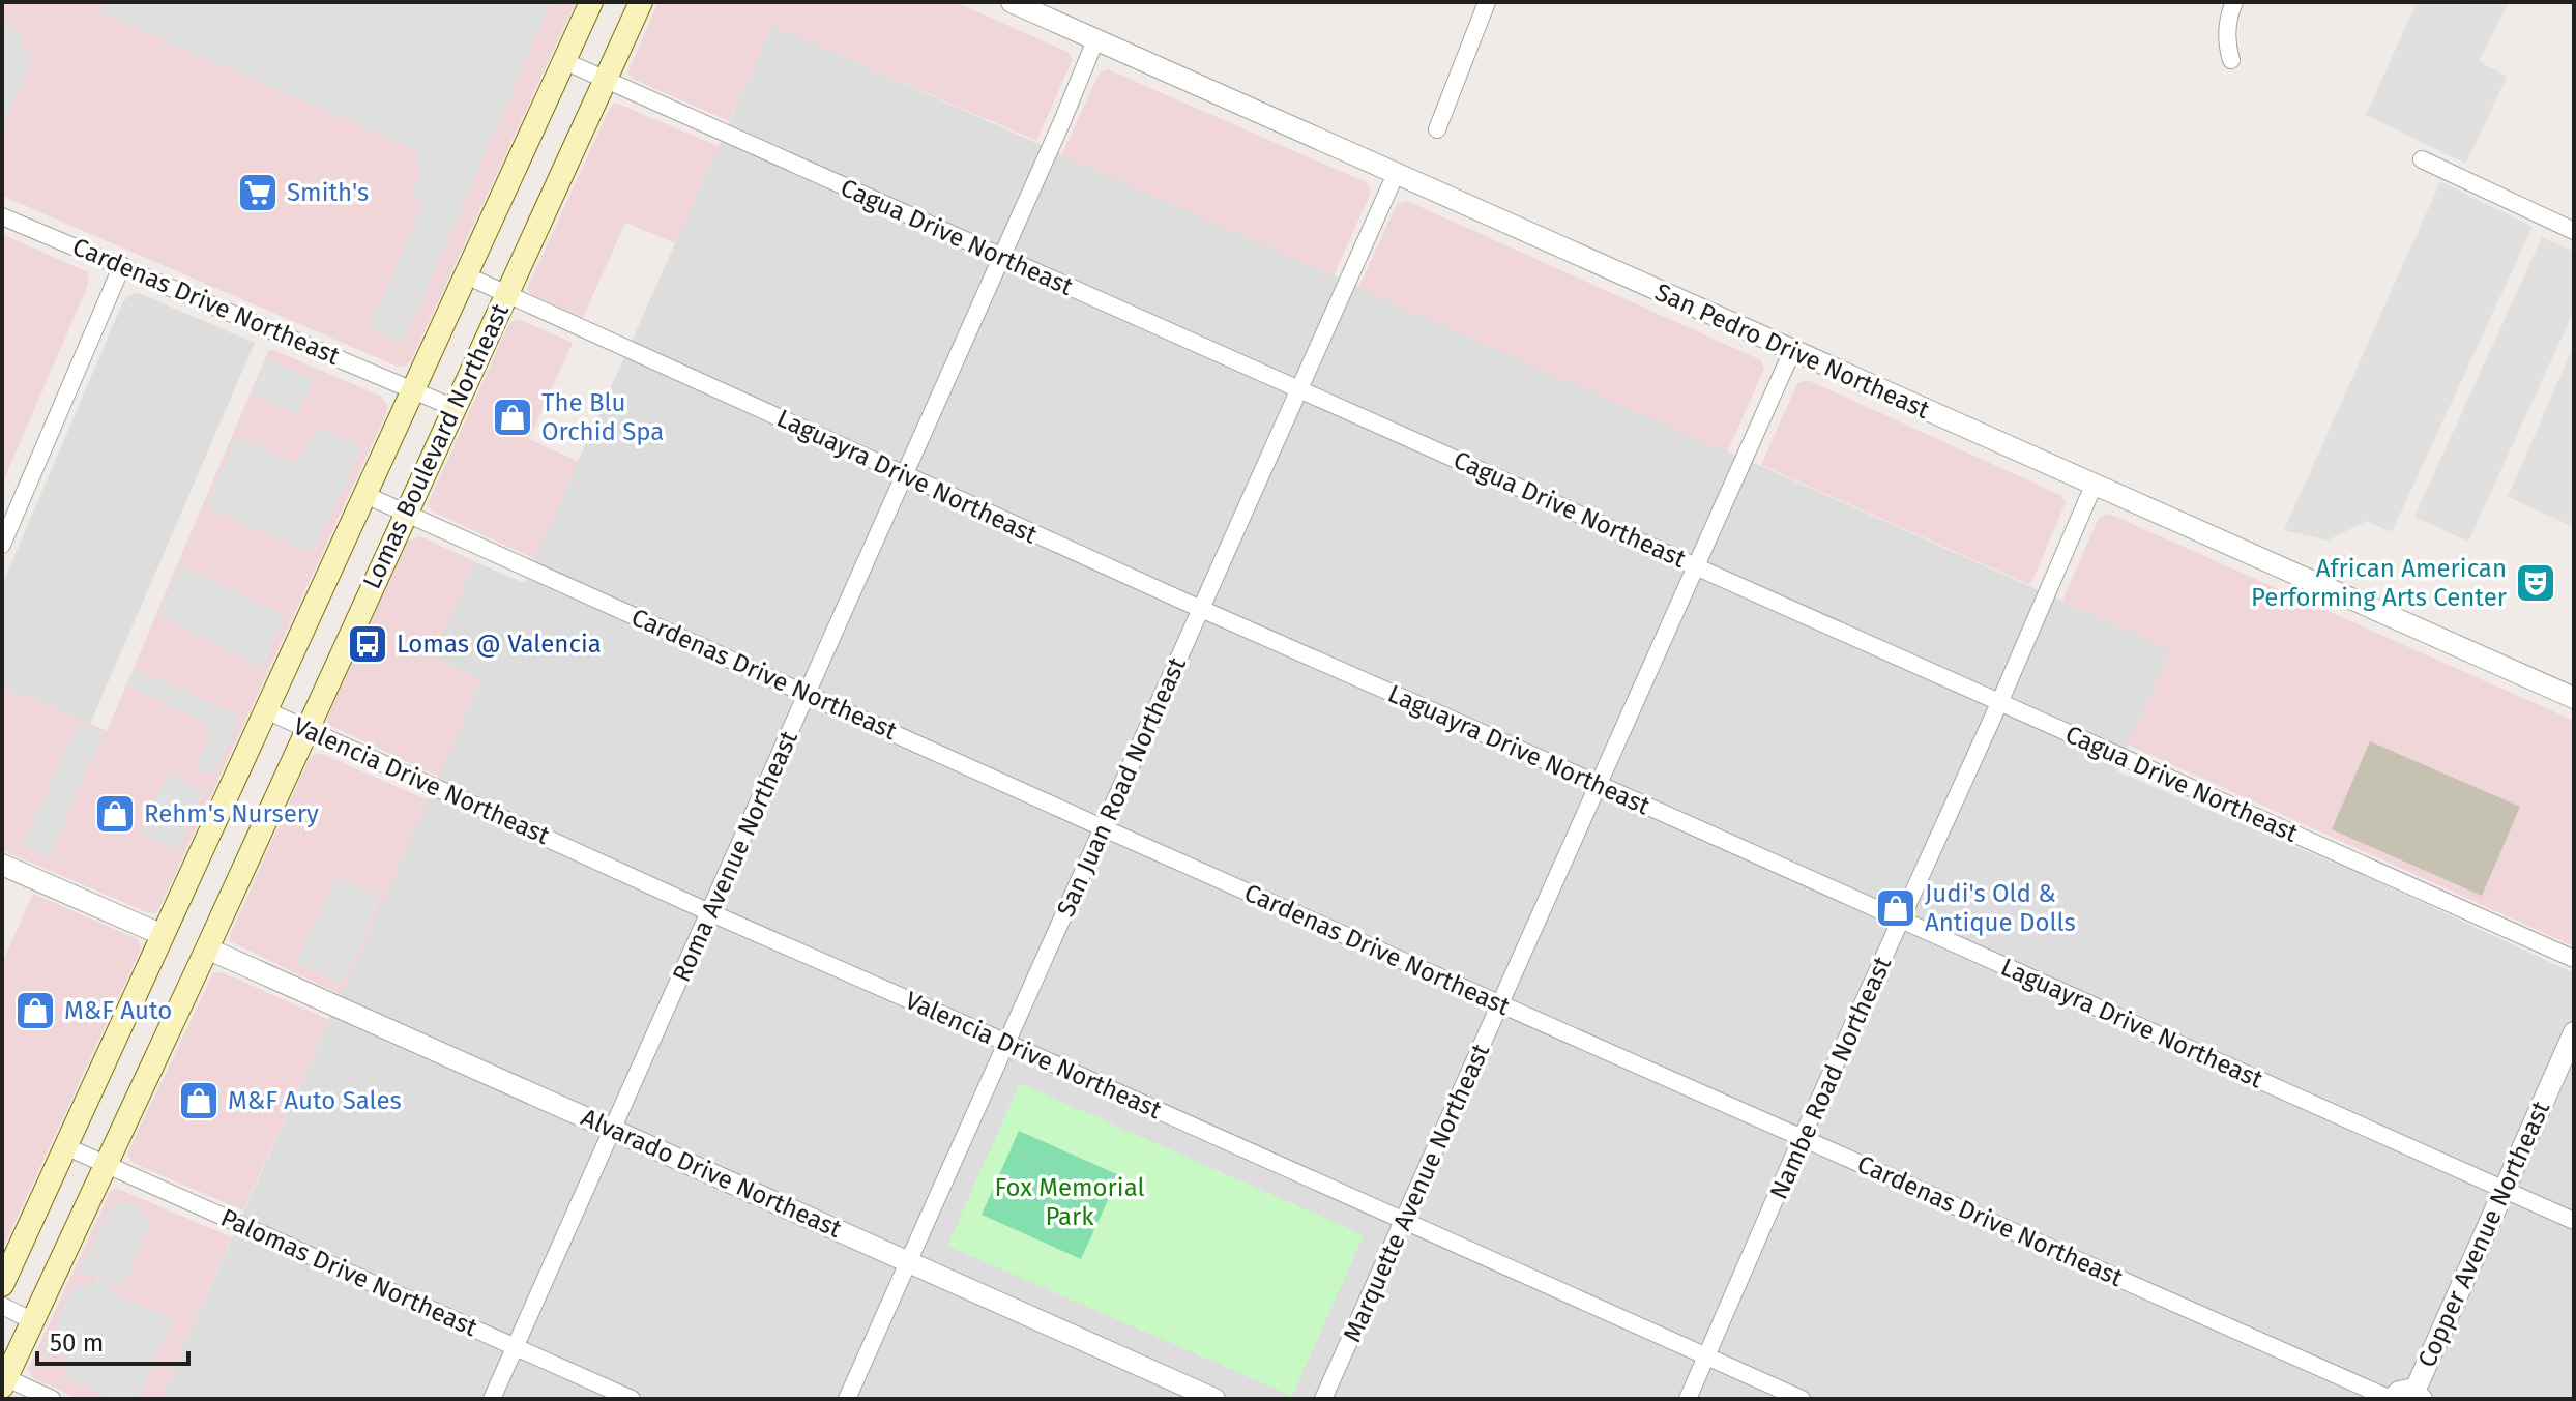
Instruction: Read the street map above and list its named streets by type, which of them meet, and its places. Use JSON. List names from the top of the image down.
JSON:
{
  "streets": {
    "main road": ["Lomas Boulevard Northeast"],
    "street": [
      "Cagua Drive Northeast",
      "Cardenas Drive Northeast",
      "San Pedro Drive Northeast",
      "Laguayra Drive Northeast",
      "Valencia Drive Northeast",
      "San Juan Road Northeast",
      "Roma Avenue Northeast",
      "Nambe Road Northeast",
      "Alvarado Drive Northeast",
      "Marquette Avenue Northeast",
      "Copper Avenue Northeast",
      "Palomas Drive Northeast"
    ]
  },
  "crossings": [
    ["Cagua Drive Northeast", "Lomas Boulevard Northeast"],
    ["Cagua Drive Northeast", "San Juan Road Northeast"],
    ["Cagua Drive Northeast", "Roma Avenue Northeast"],
    ["Cagua Drive Northeast", "Nambe Road Northeast"],
    ["Cagua Drive Northeast", "Marquette Avenue Northeast"],
    ["Cardenas Drive Northeast", "Lomas Boulevard Northeast"],
    ["Cardenas Drive Northeast", "San Juan Road Northeast"],
    ["Cardenas Drive Northeast", "Roma Avenue Northeast"],
    ["Cardenas Drive Northeast", "Nambe Road Northeast"],
    ["Cardenas Drive Northeast", "Marquette Avenue Northeast"],
    ["San Pedro Drive Northeast", "San Juan Road Northeast"],
    ["San Pedro Drive Northeast", "Roma Avenue Northeast"],
    ["San Pedro Drive Northeast", "Nambe Road Northeast"],
    ["San Pedro Drive Northeast", "Marquette Avenue Northeast"],
    ["Lomas Boulevard Northeast", "Laguayra Drive Northeast"],
    ["Lomas Boulevard Northeast", "Valencia Drive Northeast"],
    ["Lomas Boulevard Northeast", "Alvarado Drive Northeast"],
    ["Lomas Boulevard Northeast", "Palomas Drive Northeast"],
    ["Laguayra Drive Northeast", "San Juan Road Northeast"],
    ["Laguayra Drive Northeast", "Roma Avenue Northeast"],
    ["Laguayra Drive Northeast", "Nambe Road Northeast"],
    ["Laguayra Drive Northeast", "Marquette Avenue Northeast"],
    ["Laguayra Drive Northeast", "Copper Avenue Northeast"],
    ["Valencia Drive Northeast", "San Juan Road Northeast"],
    ["Valencia Drive Northeast", "Roma Avenue Northeast"],
    ["Valencia Drive Northeast", "Nambe Road Northeast"],
    ["Valencia Drive Northeast", "Marquette Avenue Northeast"],
    ["San Juan Road Northeast", "Alvarado Drive Northeast"],
    ["Roma Avenue Northeast", "Alvarado Drive Northeast"],
    ["Roma Avenue Northeast", "Palomas Drive Northeast"]
  ],
  "parks": ["Fox Memorial Park"],
  "places": {
    "supermarket": ["Smith's"],
    "shop": [
      "The Blu Orchid Spa",
      "Rehm's Nursery",
      "Judi's Old & Antique Dolls",
      "M&F Auto",
      "M&F Auto Sales"
    ],
    "theatre": ["African American Performing Arts Center"],
    "bus stop": ["Lomas @ Valencia"]
  },
  "scale_bar": "50 m"
}
